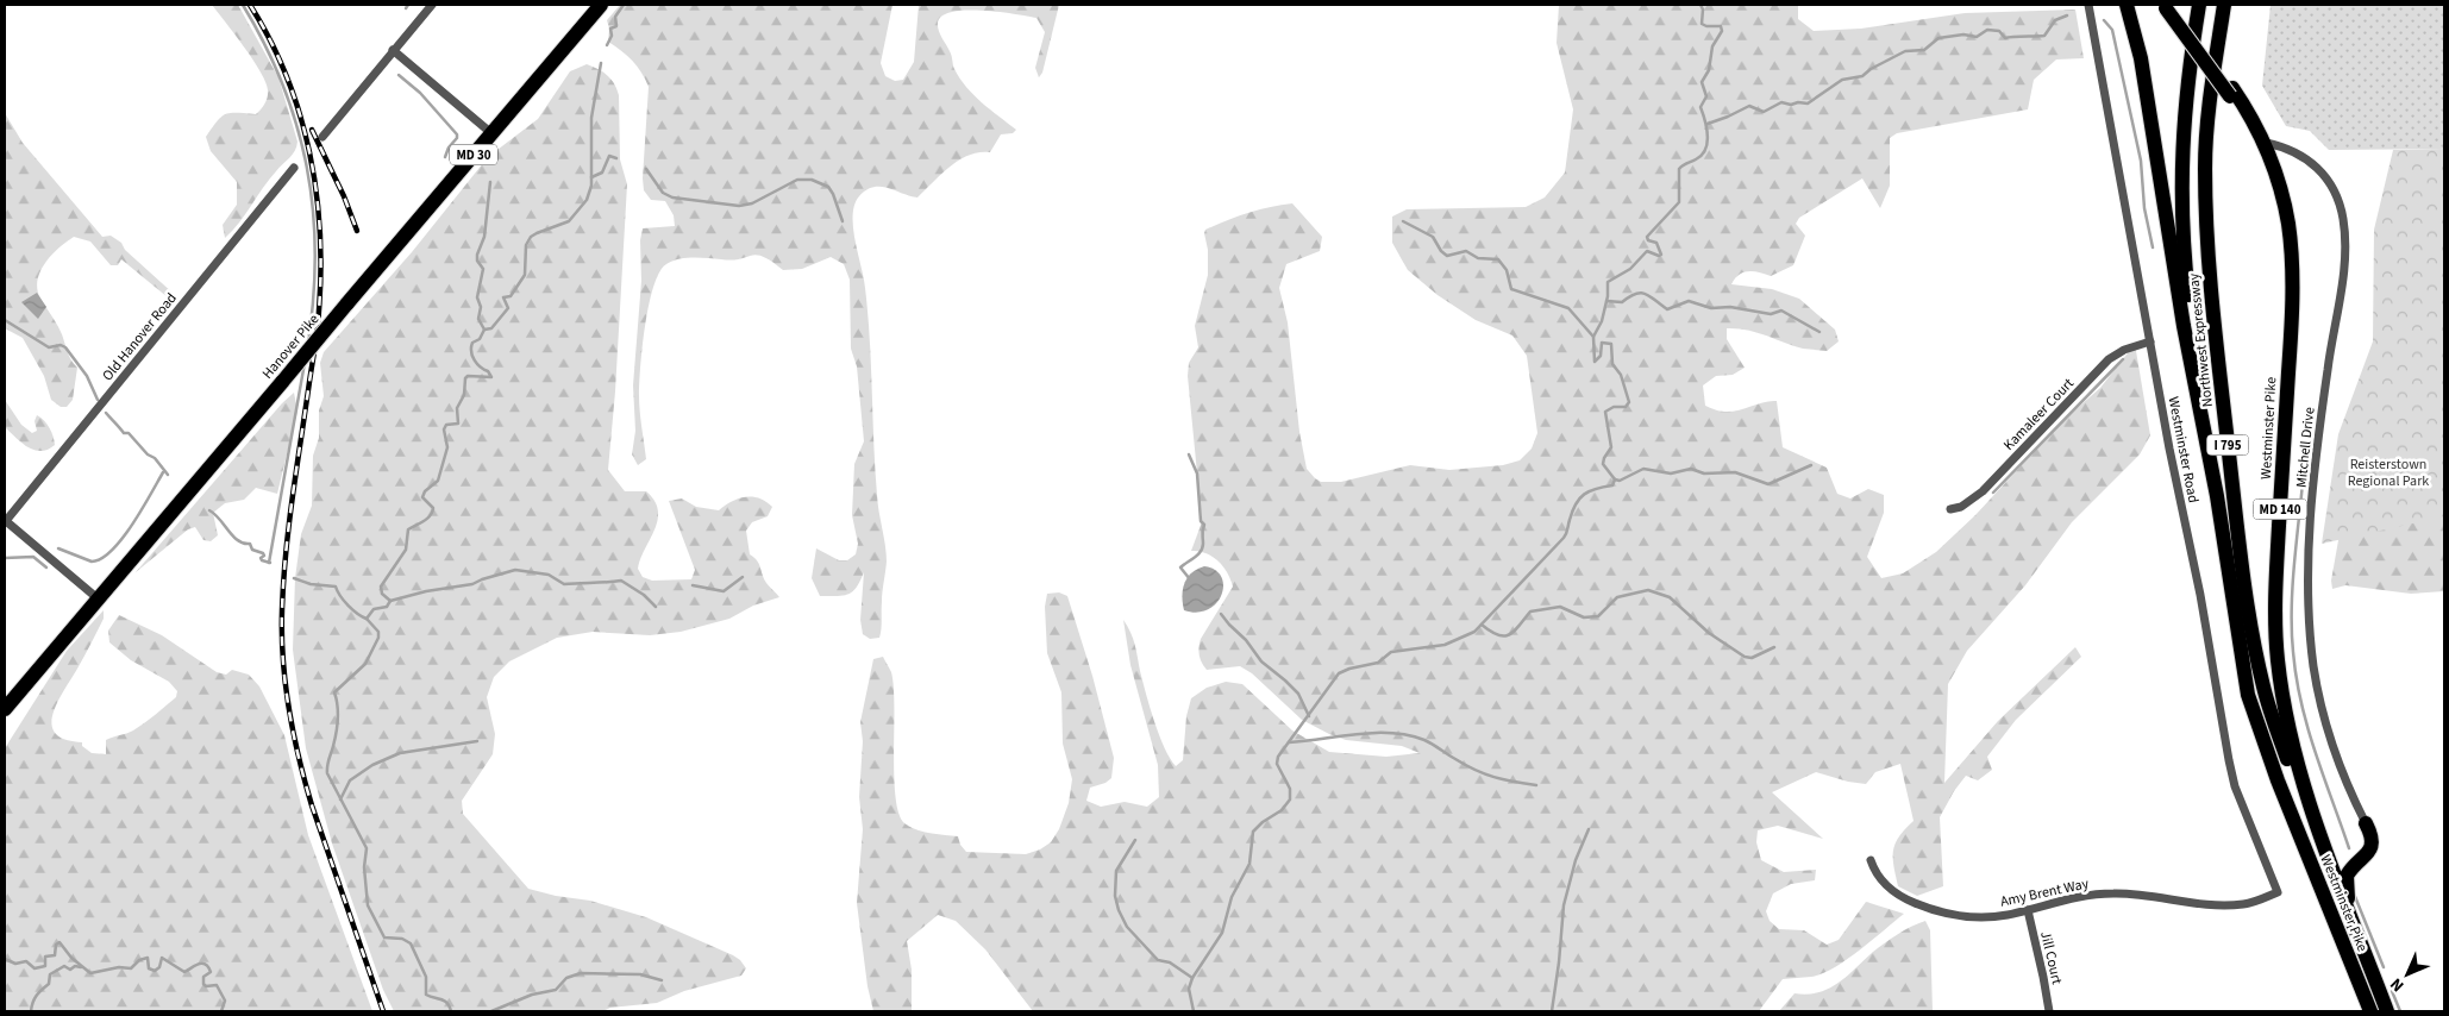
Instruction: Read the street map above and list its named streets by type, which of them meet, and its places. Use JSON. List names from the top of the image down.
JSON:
{
  "streets": {
    "highway": [
      "MD 30",
      "Northwest Expressway",
      "Hanover Pike",
      "Westminster Pike",
      "I 795",
      "MD 140"
    ],
    "street": [
      "Old Hanover Road",
      "Kamaleer Court",
      "Mitchell Drive",
      "Westminster Road",
      "Amy Brent Way",
      "Jill Court"
    ]
  },
  "crossings": [
    ["Northwest Expressway", "Westminster Pike"],
    ["Kamaleer Court", "Westminster Road"],
    ["Westminster Pike", "Mitchell Drive"],
    ["Westminster Road", "Amy Brent Way"],
    ["Amy Brent Way", "Jill Court"]
  ],
  "parks": ["Reisterstown Regional Park"],
  "north": "bottom left"
}
